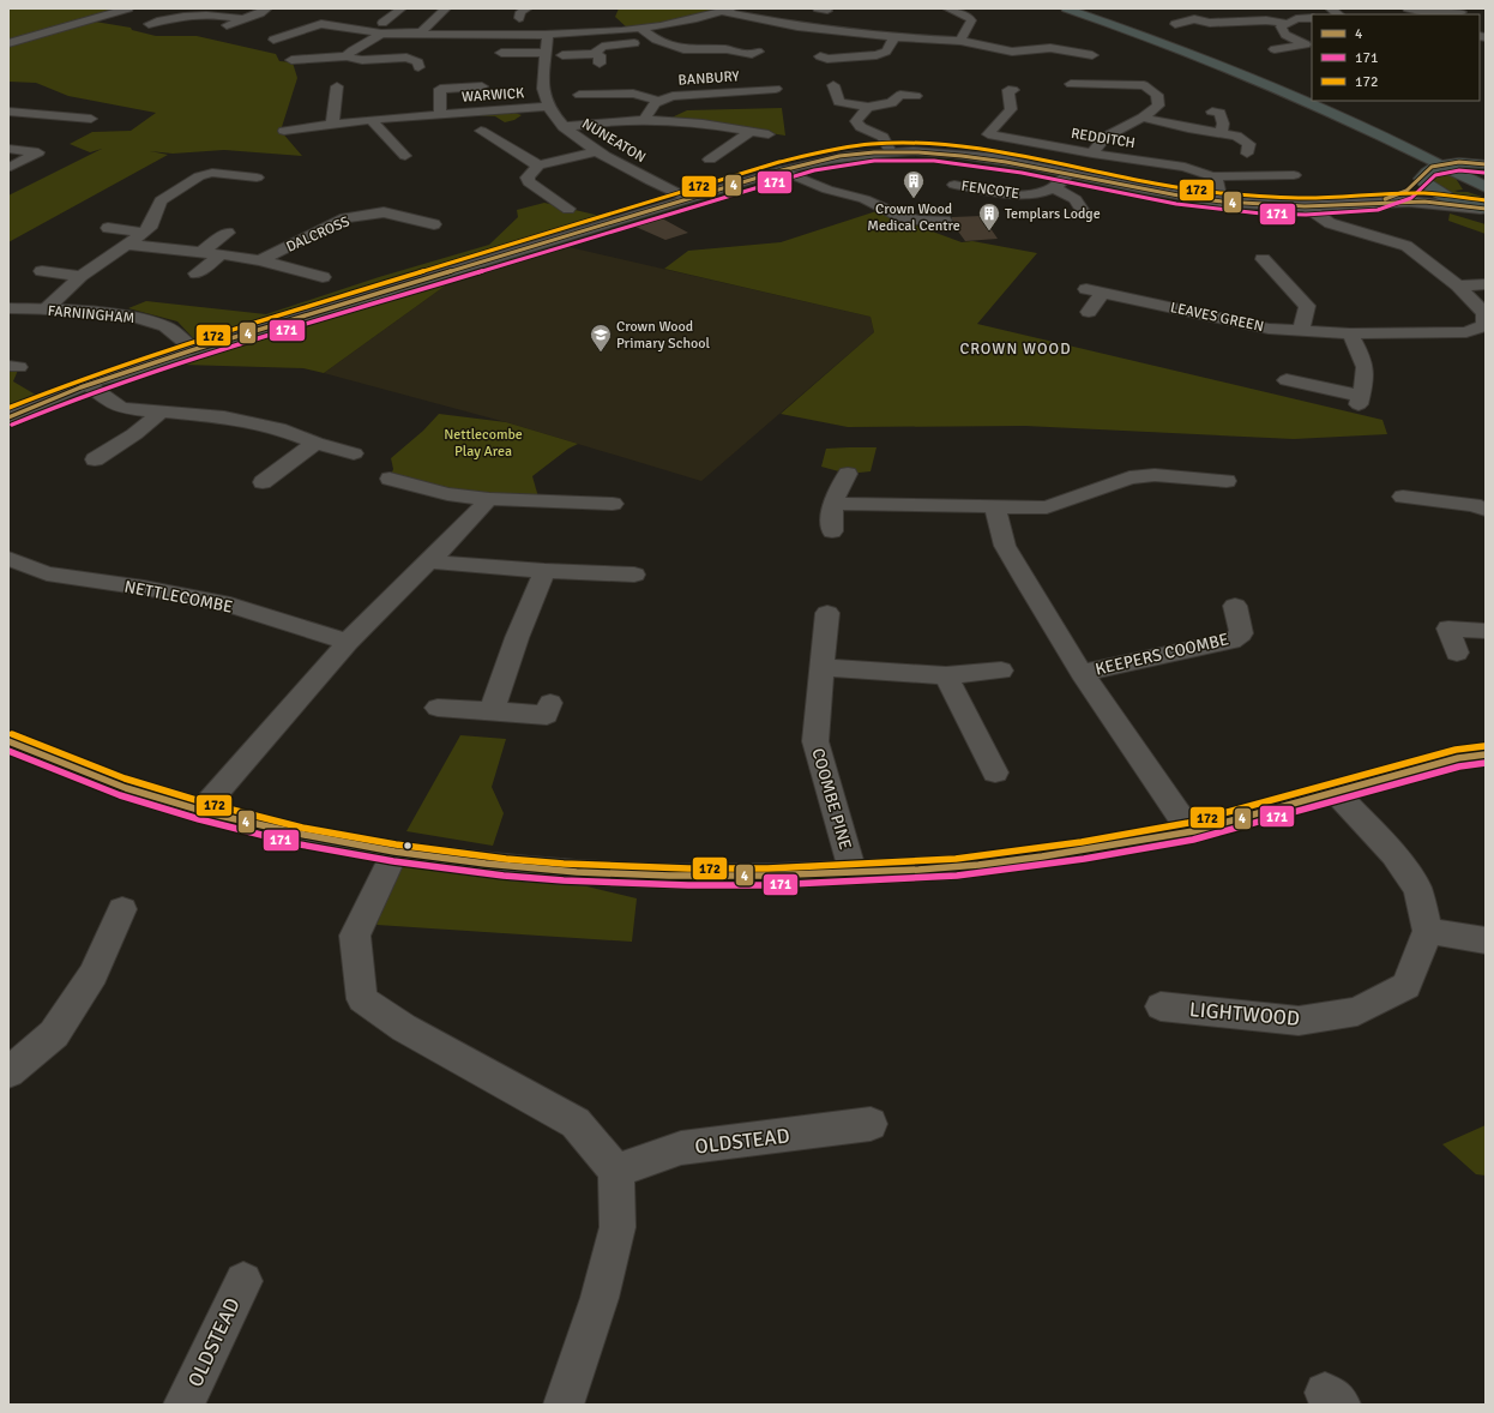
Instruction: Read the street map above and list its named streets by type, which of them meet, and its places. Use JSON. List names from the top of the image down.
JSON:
{
  "streets": {
    "street": [
      "BANBURY",
      "WARWICK",
      "REDDITCH",
      "NUNEATON",
      "FENCOTE",
      "DALCROSS",
      "FARNINGHAM",
      "LEAVES GREEN",
      "NETTLECOMBE",
      "KEEPERS COOMBE",
      "COOMBE PINE",
      "LIGHTWOOD",
      "OLDSTEAD"
    ]
  },
  "crossings": [
    ["WARWICK", "NUNEATON"]
  ],
  "districts": ["CROWN WOOD"],
  "parks": ["Nettlecombe Play Area"],
  "places": {
    "building": ["Crown Wood Medical Centre", "Templars Lodge"],
    "school or university": ["Crown Wood Primary School"]
  },
  "lines": ["transit line 172", "transit line 4", "transit line 171"],
  "legend": ["4", "171", "172"]
}
